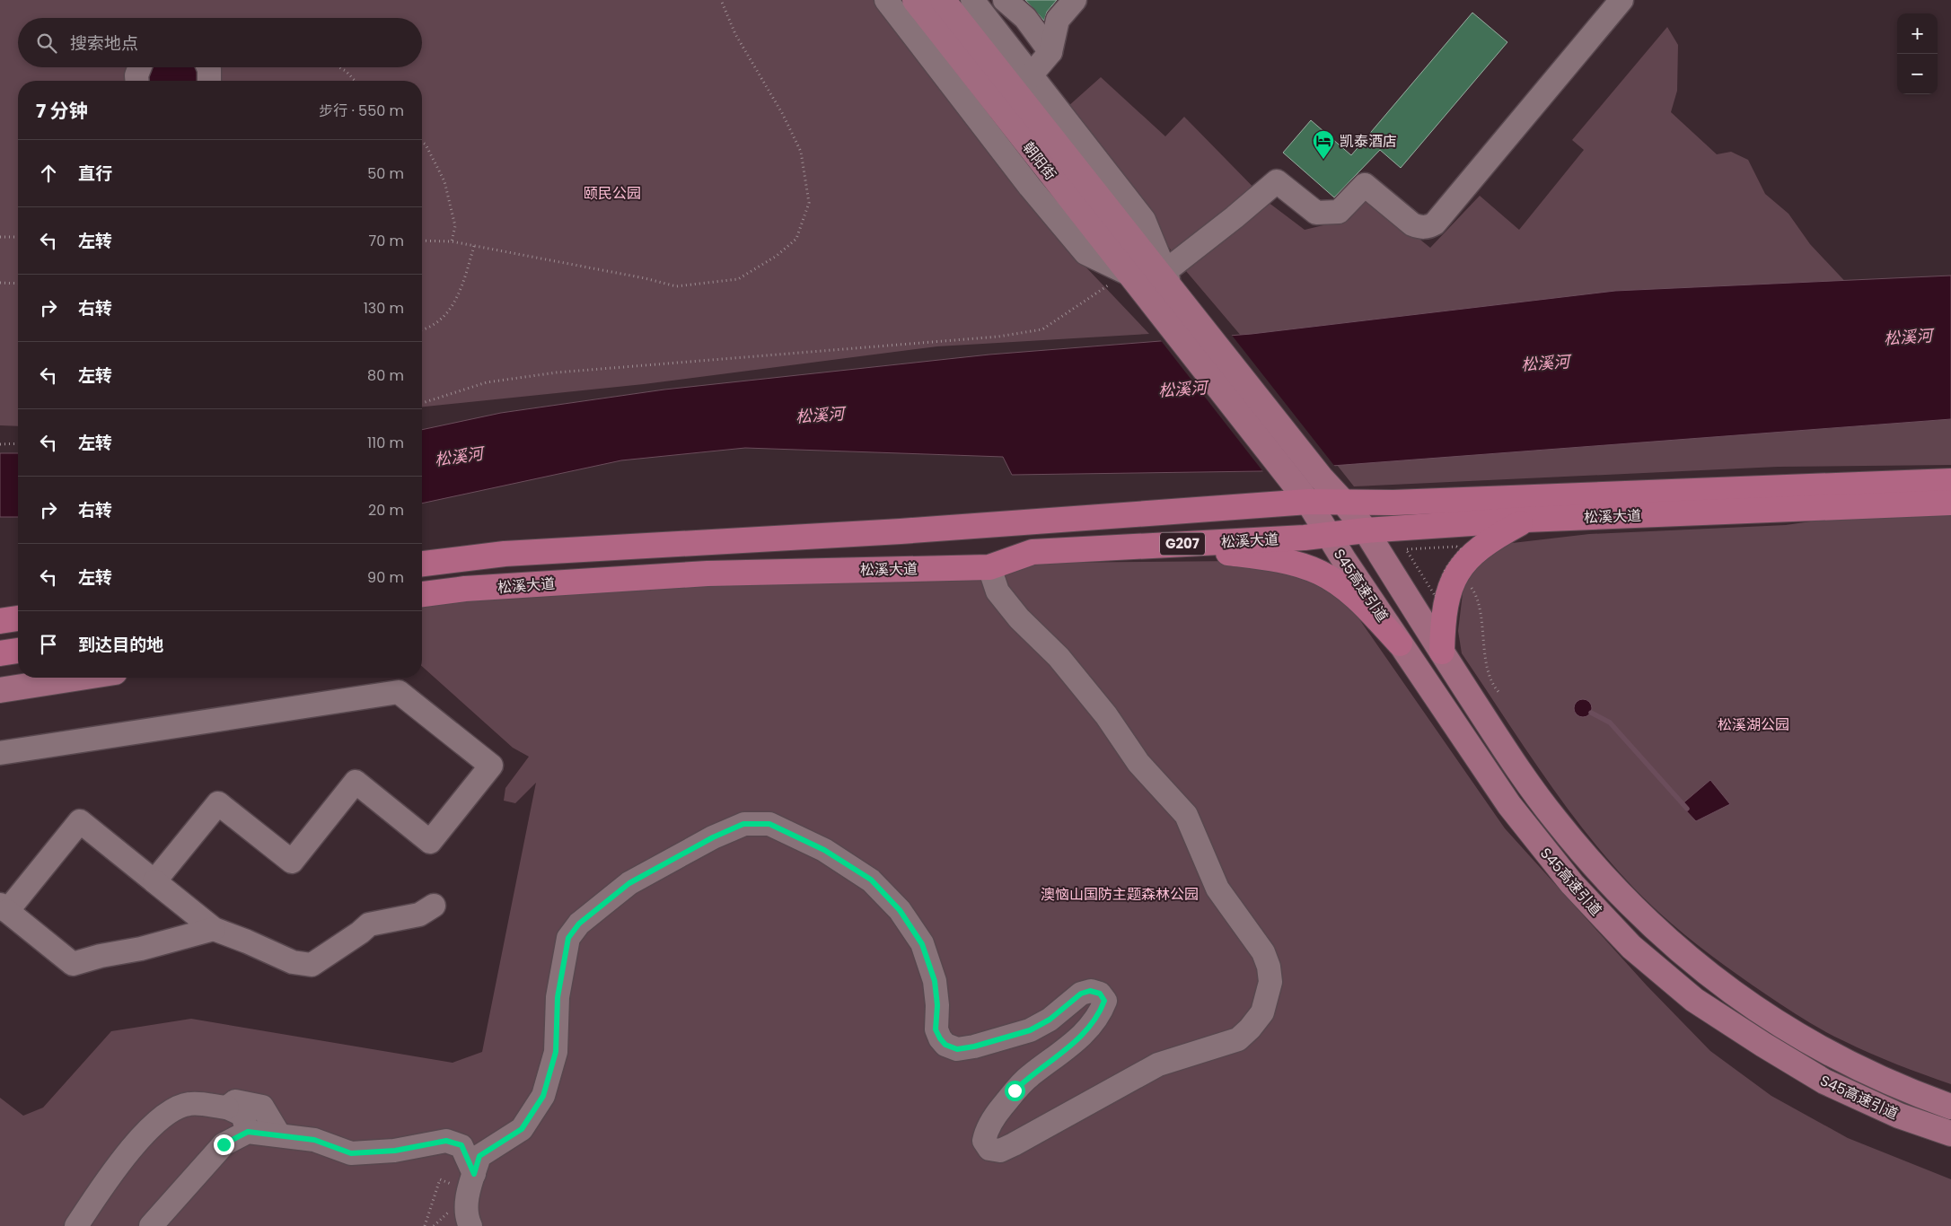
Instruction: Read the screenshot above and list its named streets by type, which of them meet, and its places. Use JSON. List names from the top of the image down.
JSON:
{
  "streets": {
    "highway": ["松溪大道", "G207"],
    "main road": ["朝阳街", "S45高速引道"]
  },
  "crossings": [
    ["朝阳街", "S45高速引道"],
    ["松溪大道", "S45高速引道"]
  ],
  "water": ["松溪河"],
  "parks": ["颐民公园", "松溪湖公园", "澳恼山国防主题森林公园"],
  "places": {
    "hotel": ["凯泰酒店"]
  },
  "page": {
    "map_buttons": ["+", "−"],
    "search": "搜索地点",
    "heading": ["7 分钟", "步行 · 550 m"],
    "list": [
      ["直行", "50 m"],
      ["左转", "70 m"],
      ["右转", "130 m"],
      ["左转", "80 m"],
      ["左转", "110 m"],
      ["右转", "20 m"],
      ["左转", "90 m"],
      "到达目的地"
    ]
  }
}
